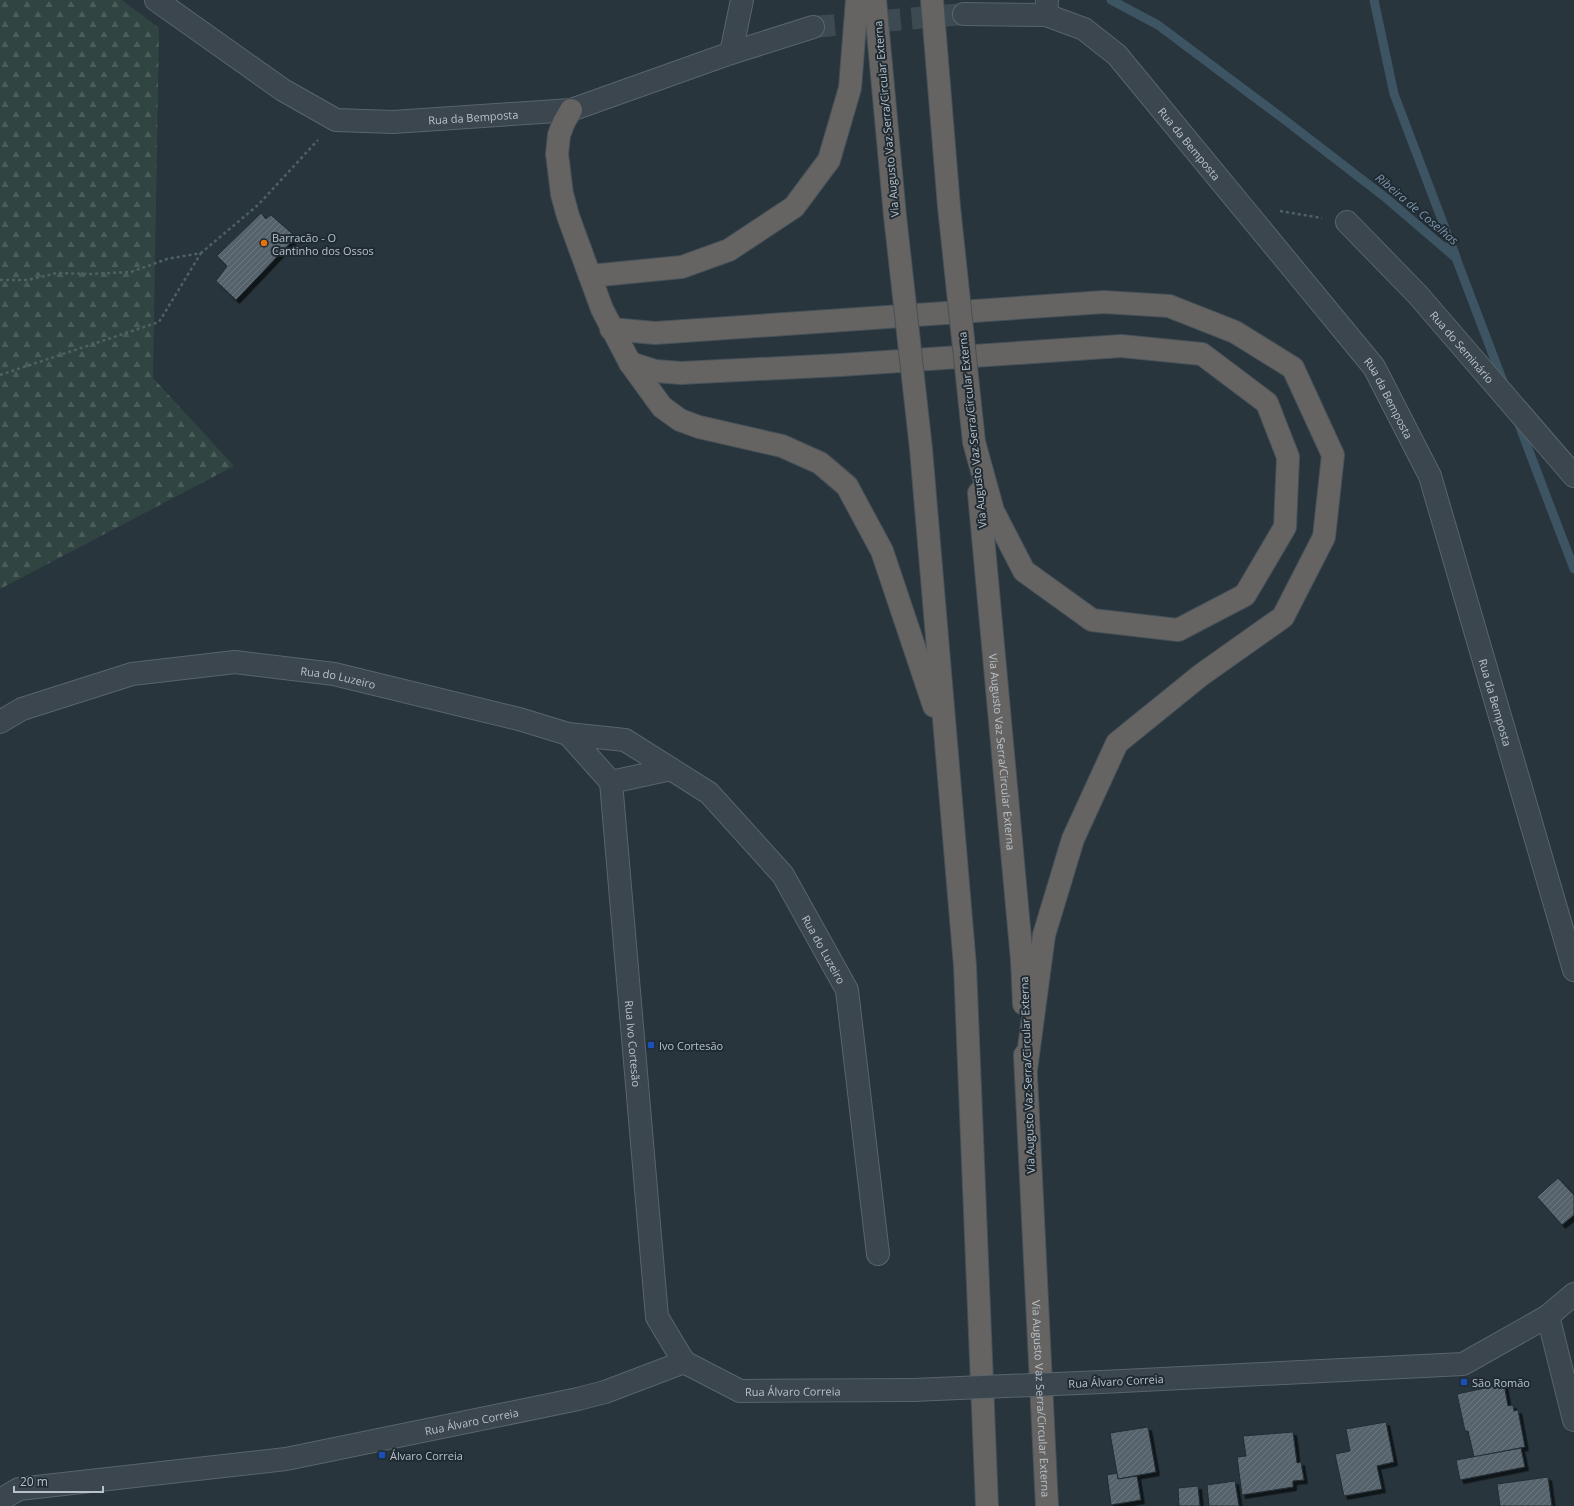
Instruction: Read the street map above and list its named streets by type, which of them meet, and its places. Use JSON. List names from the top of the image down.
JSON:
{
  "streets": {
    "highway": ["Via Augusto Vaz Serra/Circular Externa"],
    "street": [
      "Rua da Bemposta",
      "Rua do Seminário",
      "Rua do Luzeiro",
      "Rua Ivo Cortesão",
      "Rua Álvaro Correia"
    ]
  },
  "crossings": [
    ["Rua Ivo Cortesão", "Rua Álvaro Correia"]
  ],
  "water": ["Ribeira de Coselhas"],
  "places": {
    "other": ["Barracão - O Cantinho dos Ossos"],
    "transit": ["Ivo Cortesão", "São Romão", "Álvaro Correia"]
  },
  "scale_bar": "20 m"
}
